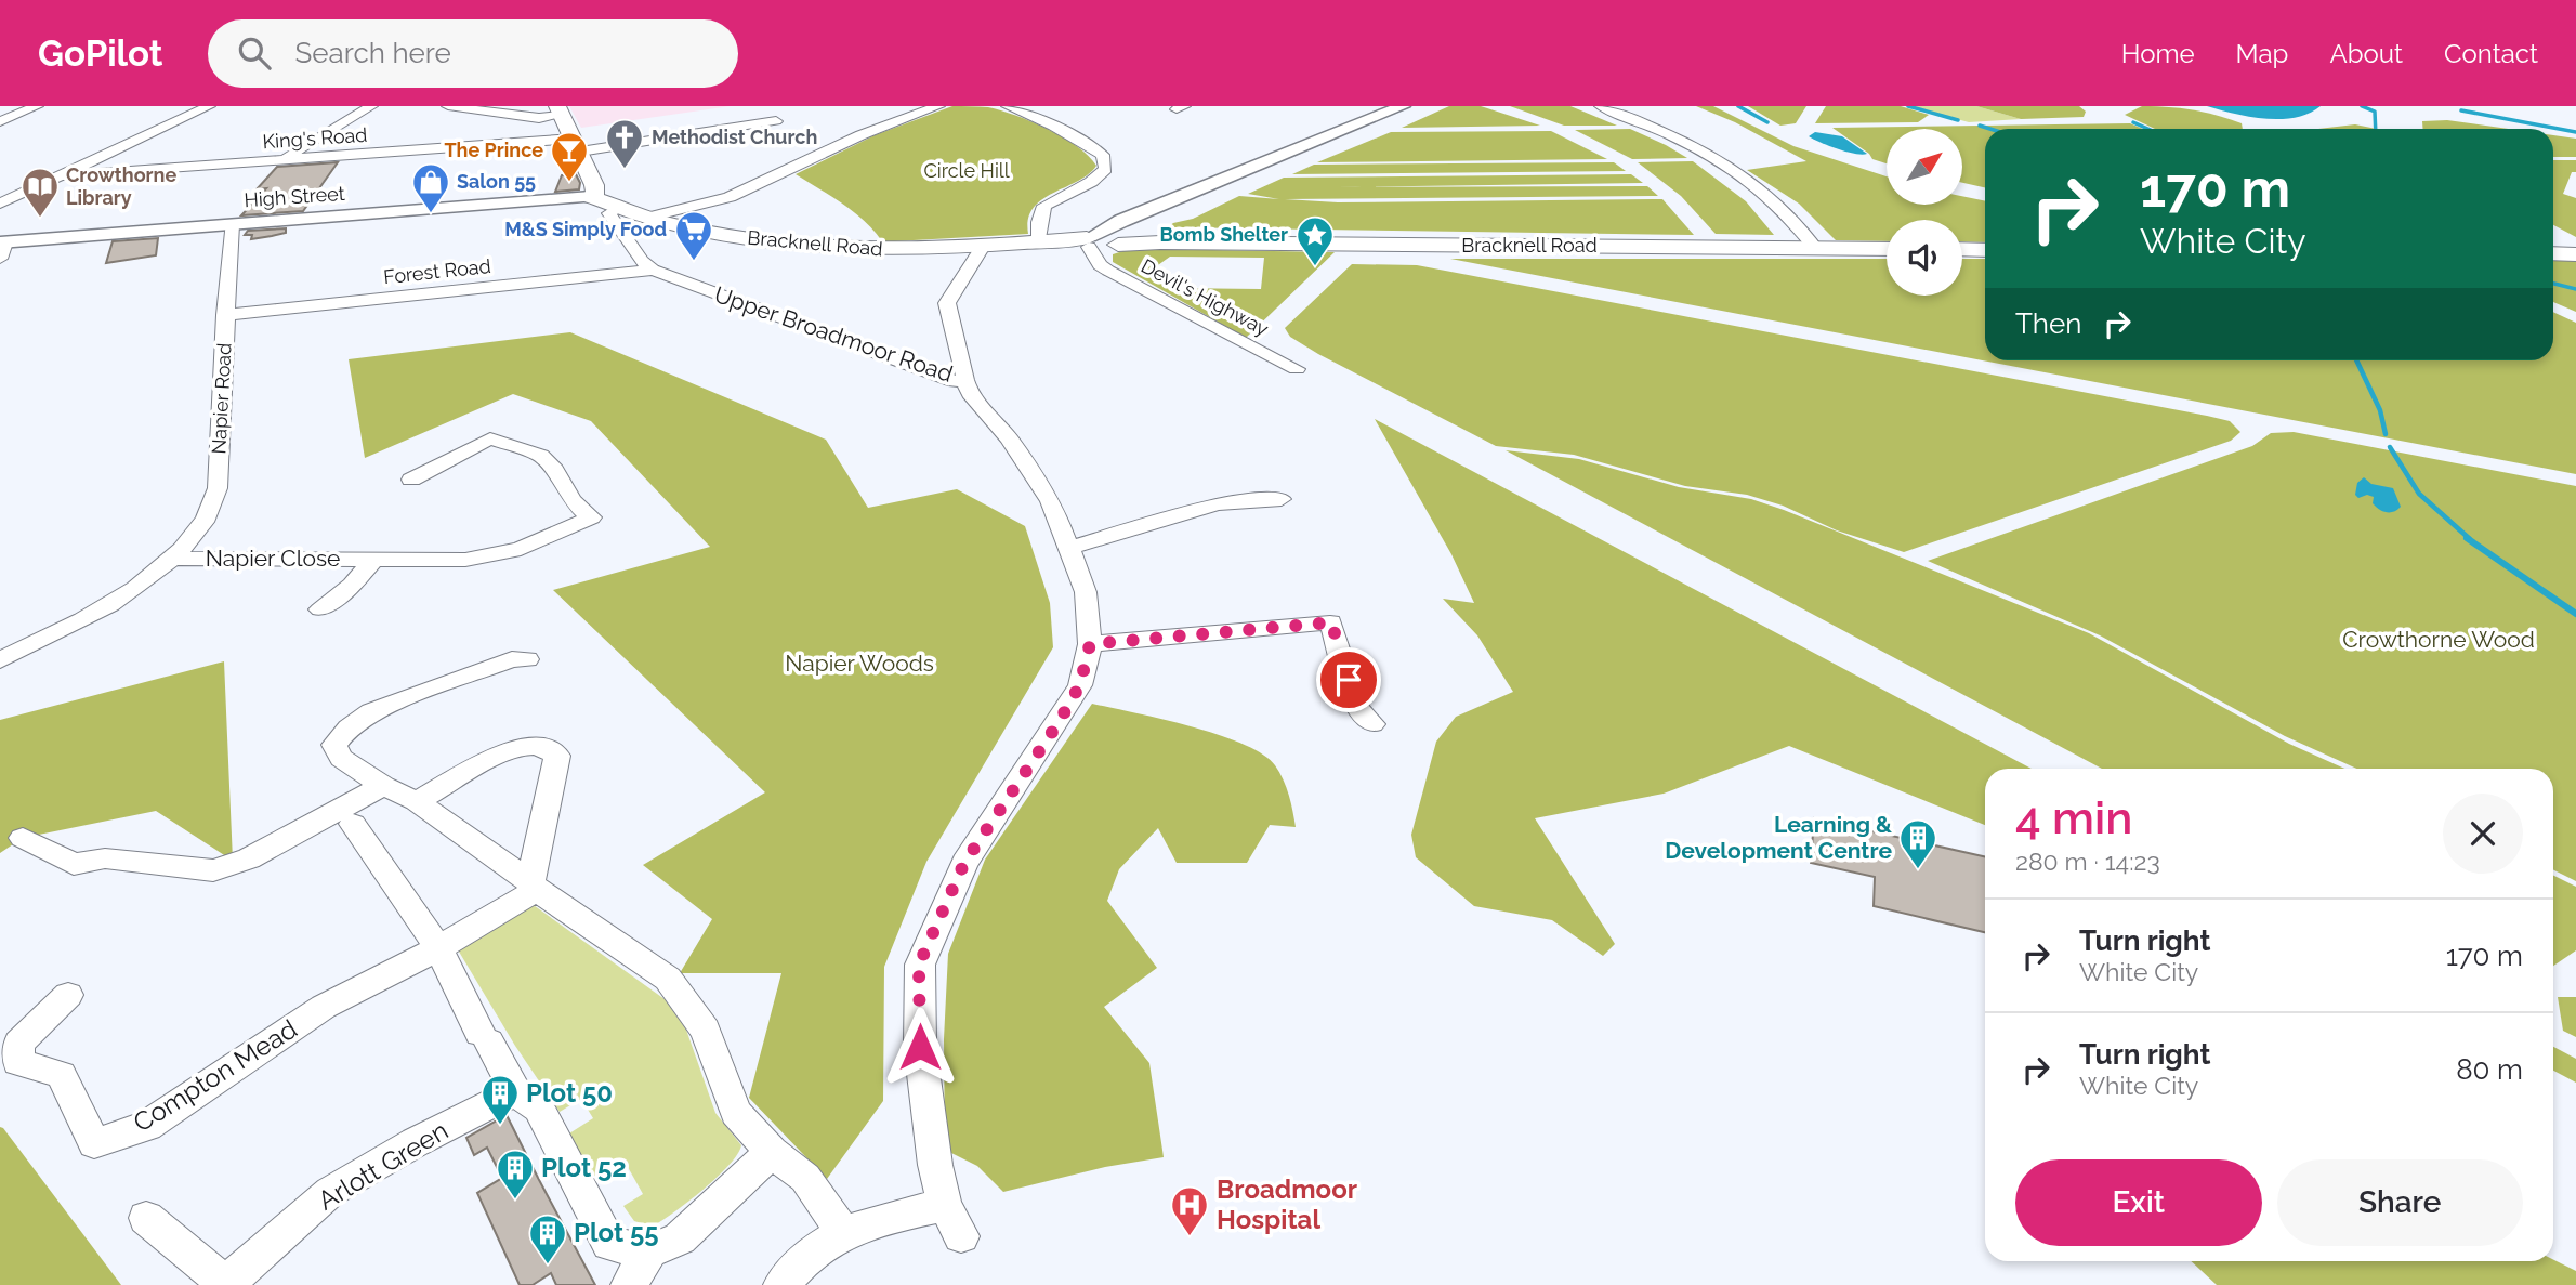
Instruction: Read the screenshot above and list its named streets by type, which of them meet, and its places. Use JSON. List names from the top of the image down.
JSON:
{
  "streets": {
    "main road": ["Bracknell Road"],
    "street": [
      "King's Road",
      "High Street",
      "Forest Road",
      "Devil's Highway",
      "Upper Broadmoor Road",
      "Napier Road",
      "Napier Close",
      "Compton Mead",
      "Arlott Green"
    ]
  },
  "crossings": [
    ["High Street", "Bracknell Road"],
    ["High Street", "Napier Road"],
    ["Bracknell Road", "Devil's Highway"],
    ["Bracknell Road", "Upper Broadmoor Road"],
    ["Forest Road", "Upper Broadmoor Road"],
    ["Forest Road", "Napier Road"],
    ["Napier Road", "Napier Close"]
  ],
  "parks": ["Circle Hill", "Crowthorne Wood", "Napier Woods"],
  "places": {
    "church": ["Methodist Church"],
    "bar": ["The Prince"],
    "shop": ["Salon 55"],
    "library": ["Crowthorne Library"],
    "supermarket": ["M&S Simply Food"],
    "place": ["Bomb Shelter"],
    "building": [
      "Learning & Development Centre",
      "Plot 50",
      "Plot 52",
      "Plot 55"
    ],
    "hospital": ["Broadmoor Hospital"]
  },
  "north": "top right",
  "page": {
    "header": "GoPilot",
    "search": "Search here",
    "nav": [
      "Home",
      "Map",
      "About",
      "Contact"
    ],
    "turn": ["170 m", "White City"],
    "then": "Then",
    "heading": ["4 min", "280 m · 14:23"],
    "list": [
      {
        "name": "Turn right",
        "note": "White City",
        "value": "170 m"
      },
      {
        "name": "Turn right",
        "note": "White City",
        "value": "80 m"
      }
    ],
    "buttons": ["Exit", "Share"]
  }
}
